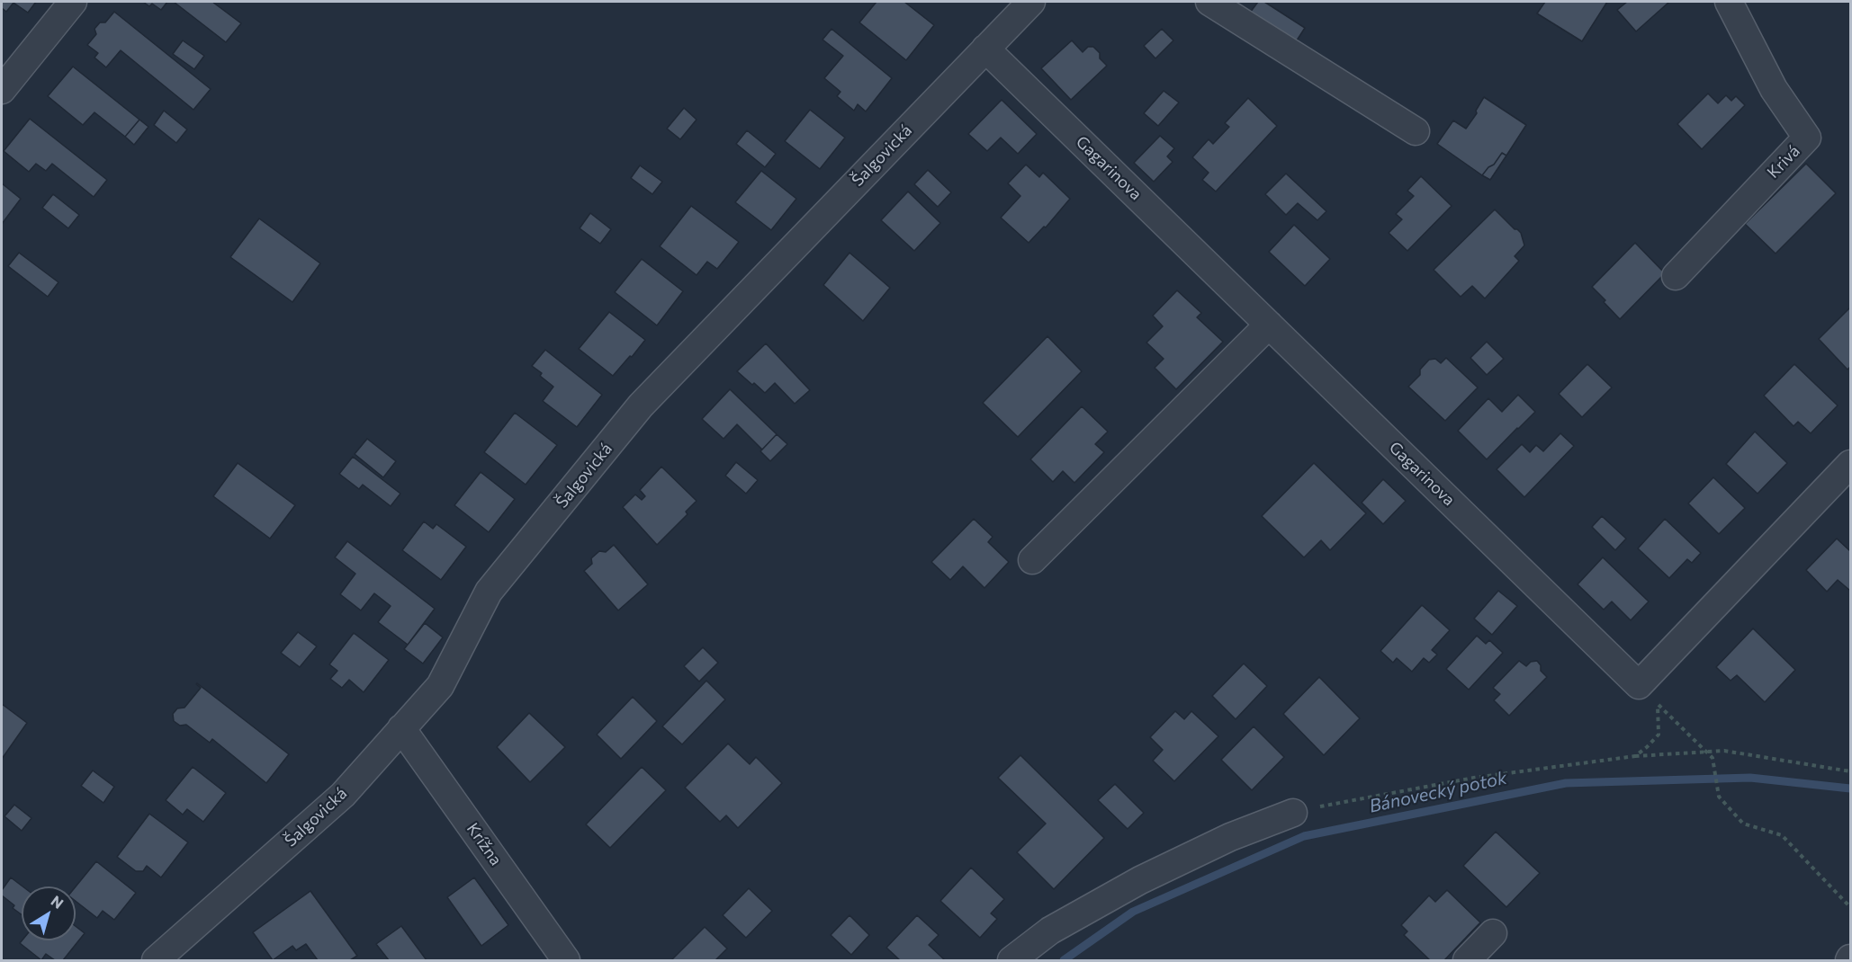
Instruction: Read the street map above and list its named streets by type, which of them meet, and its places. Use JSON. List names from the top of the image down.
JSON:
{
  "streets": {
    "street": [
      "Šalgovická",
      "Krivá",
      "Gagarinova",
      "Krížna"
    ]
  },
  "crossings": [
    ["Šalgovická", "Gagarinova"],
    ["Šalgovická", "Krížna"]
  ],
  "water": ["Bánovecký potok"],
  "north": "top right"
}
